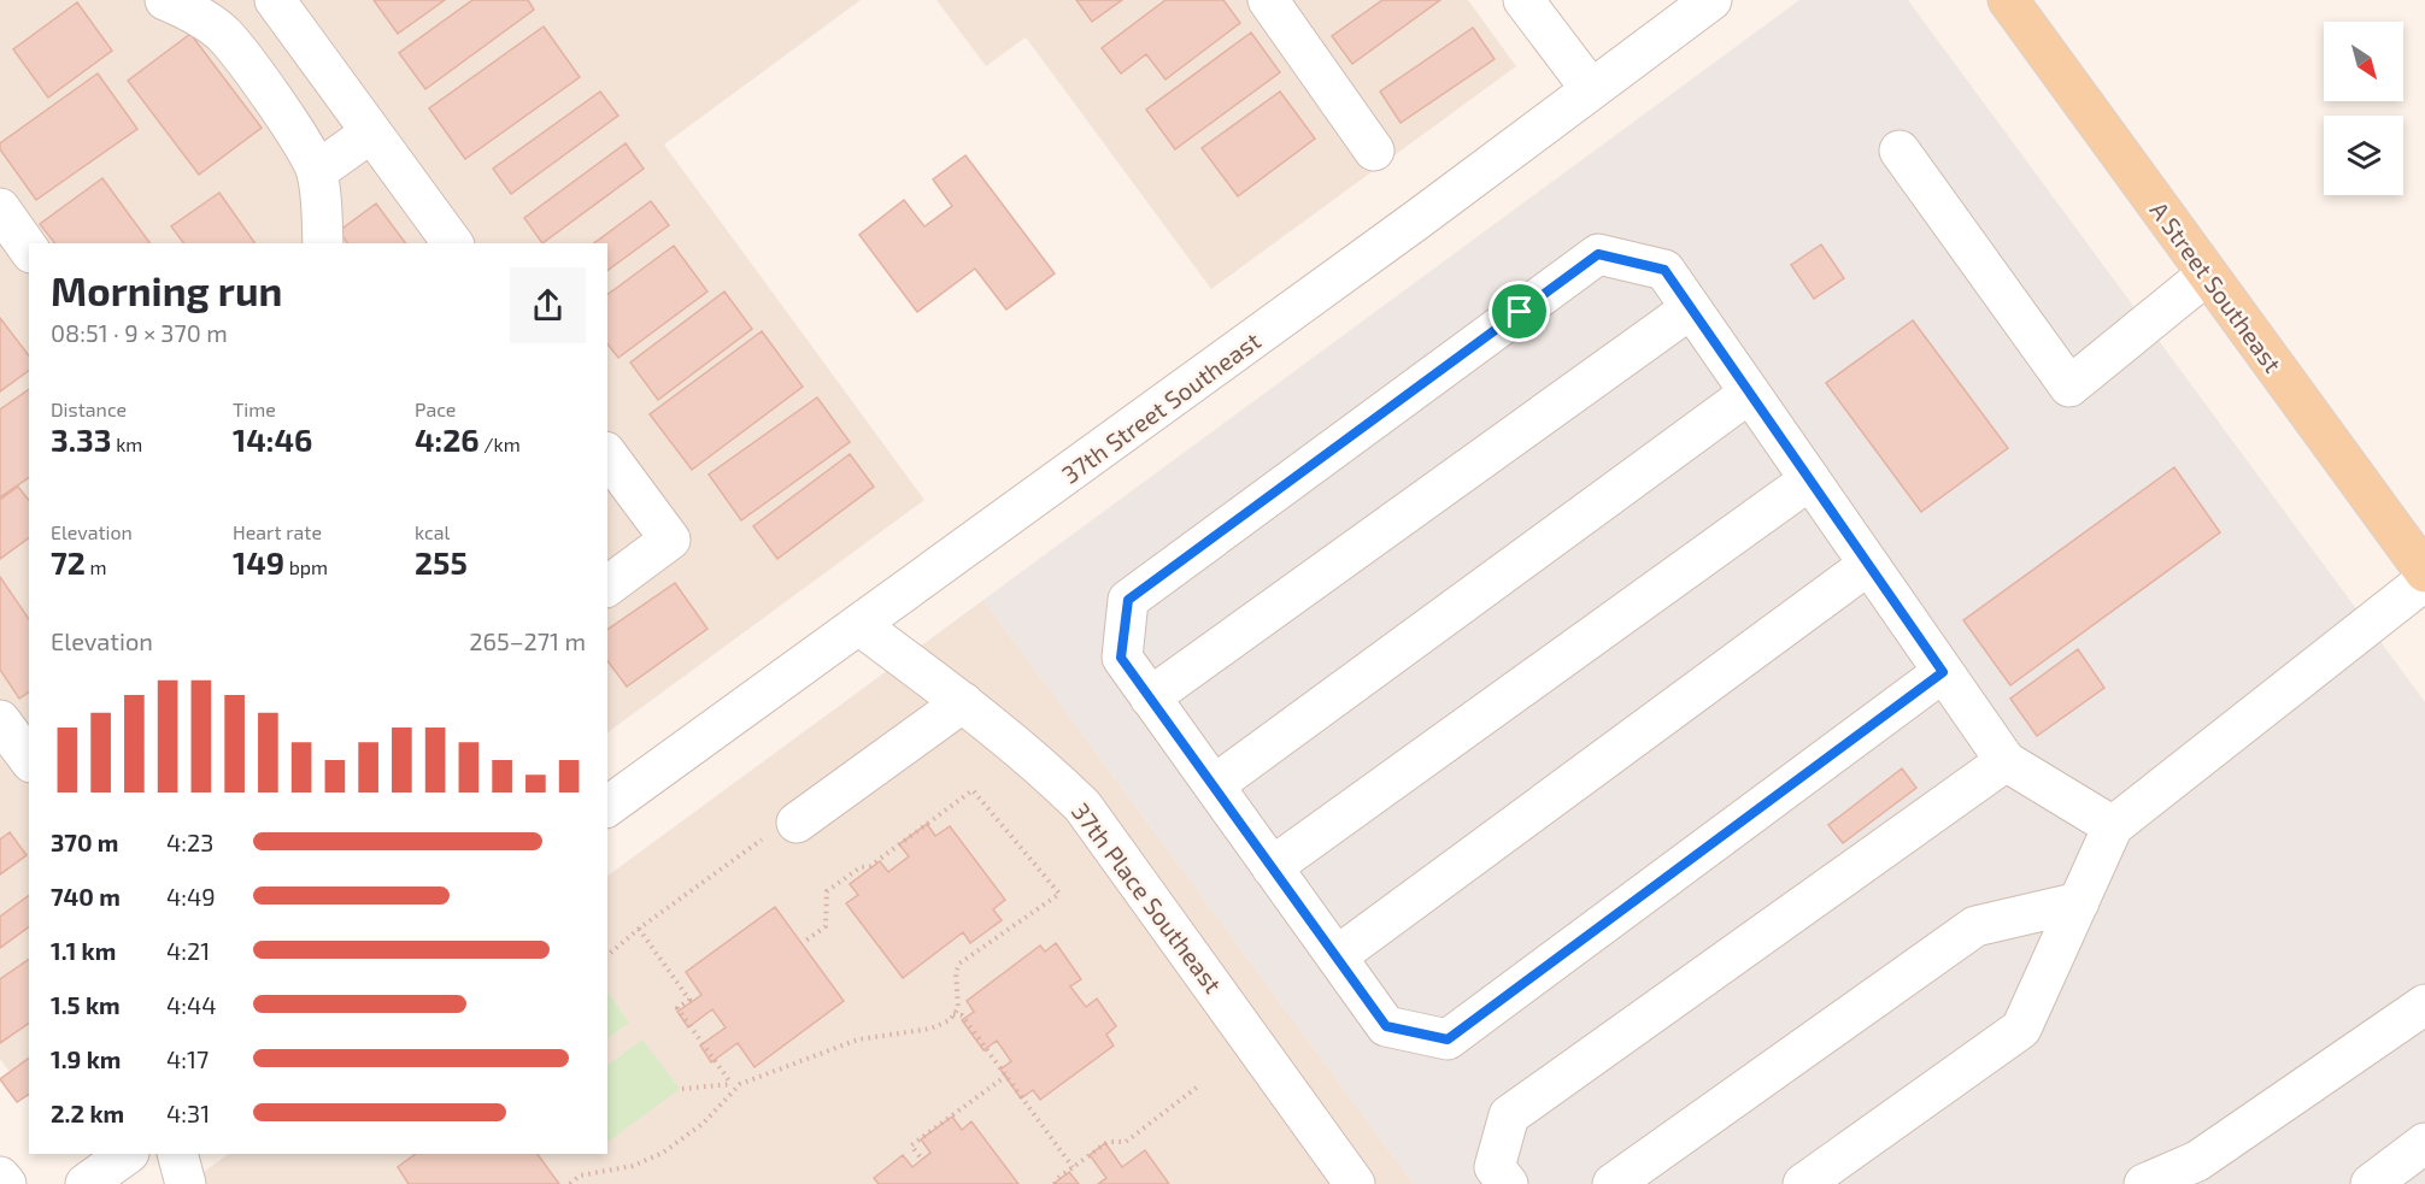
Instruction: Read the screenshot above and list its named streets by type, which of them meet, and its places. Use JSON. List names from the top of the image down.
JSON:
{
  "streets": {
    "main road": ["A Street Southeast"],
    "street": ["37th Street Southeast", "37th Place Southeast"]
  },
  "crossings": [
    ["37th Street Southeast", "37th Place Southeast"]
  ],
  "north": "bottom right",
  "page": {
    "heading": ["Morning run", "08:51 · 9 × 370 m"],
    "stats": [
      ["Distance", "3.33 km"],
      ["Time", "14:46"],
      ["Pace", "4:26 /km"],
      ["Elevation", "72 m"],
      ["Heart rate", "149 bpm"],
      ["kcal", "255"]
    ],
    "chart": ["Elevation", "265–271 m"],
    "list": [
      {
        "name": "370 m",
        "note": "4:23"
      },
      {
        "name": "740 m",
        "note": "4:49"
      },
      {
        "name": "1.1 km",
        "note": "4:21"
      },
      {
        "name": "1.5 km",
        "note": "4:44"
      },
      {
        "name": "1.9 km",
        "note": "4:17"
      },
      {
        "name": "2.2 km",
        "note": "4:31"
      }
    ]
  }
}
